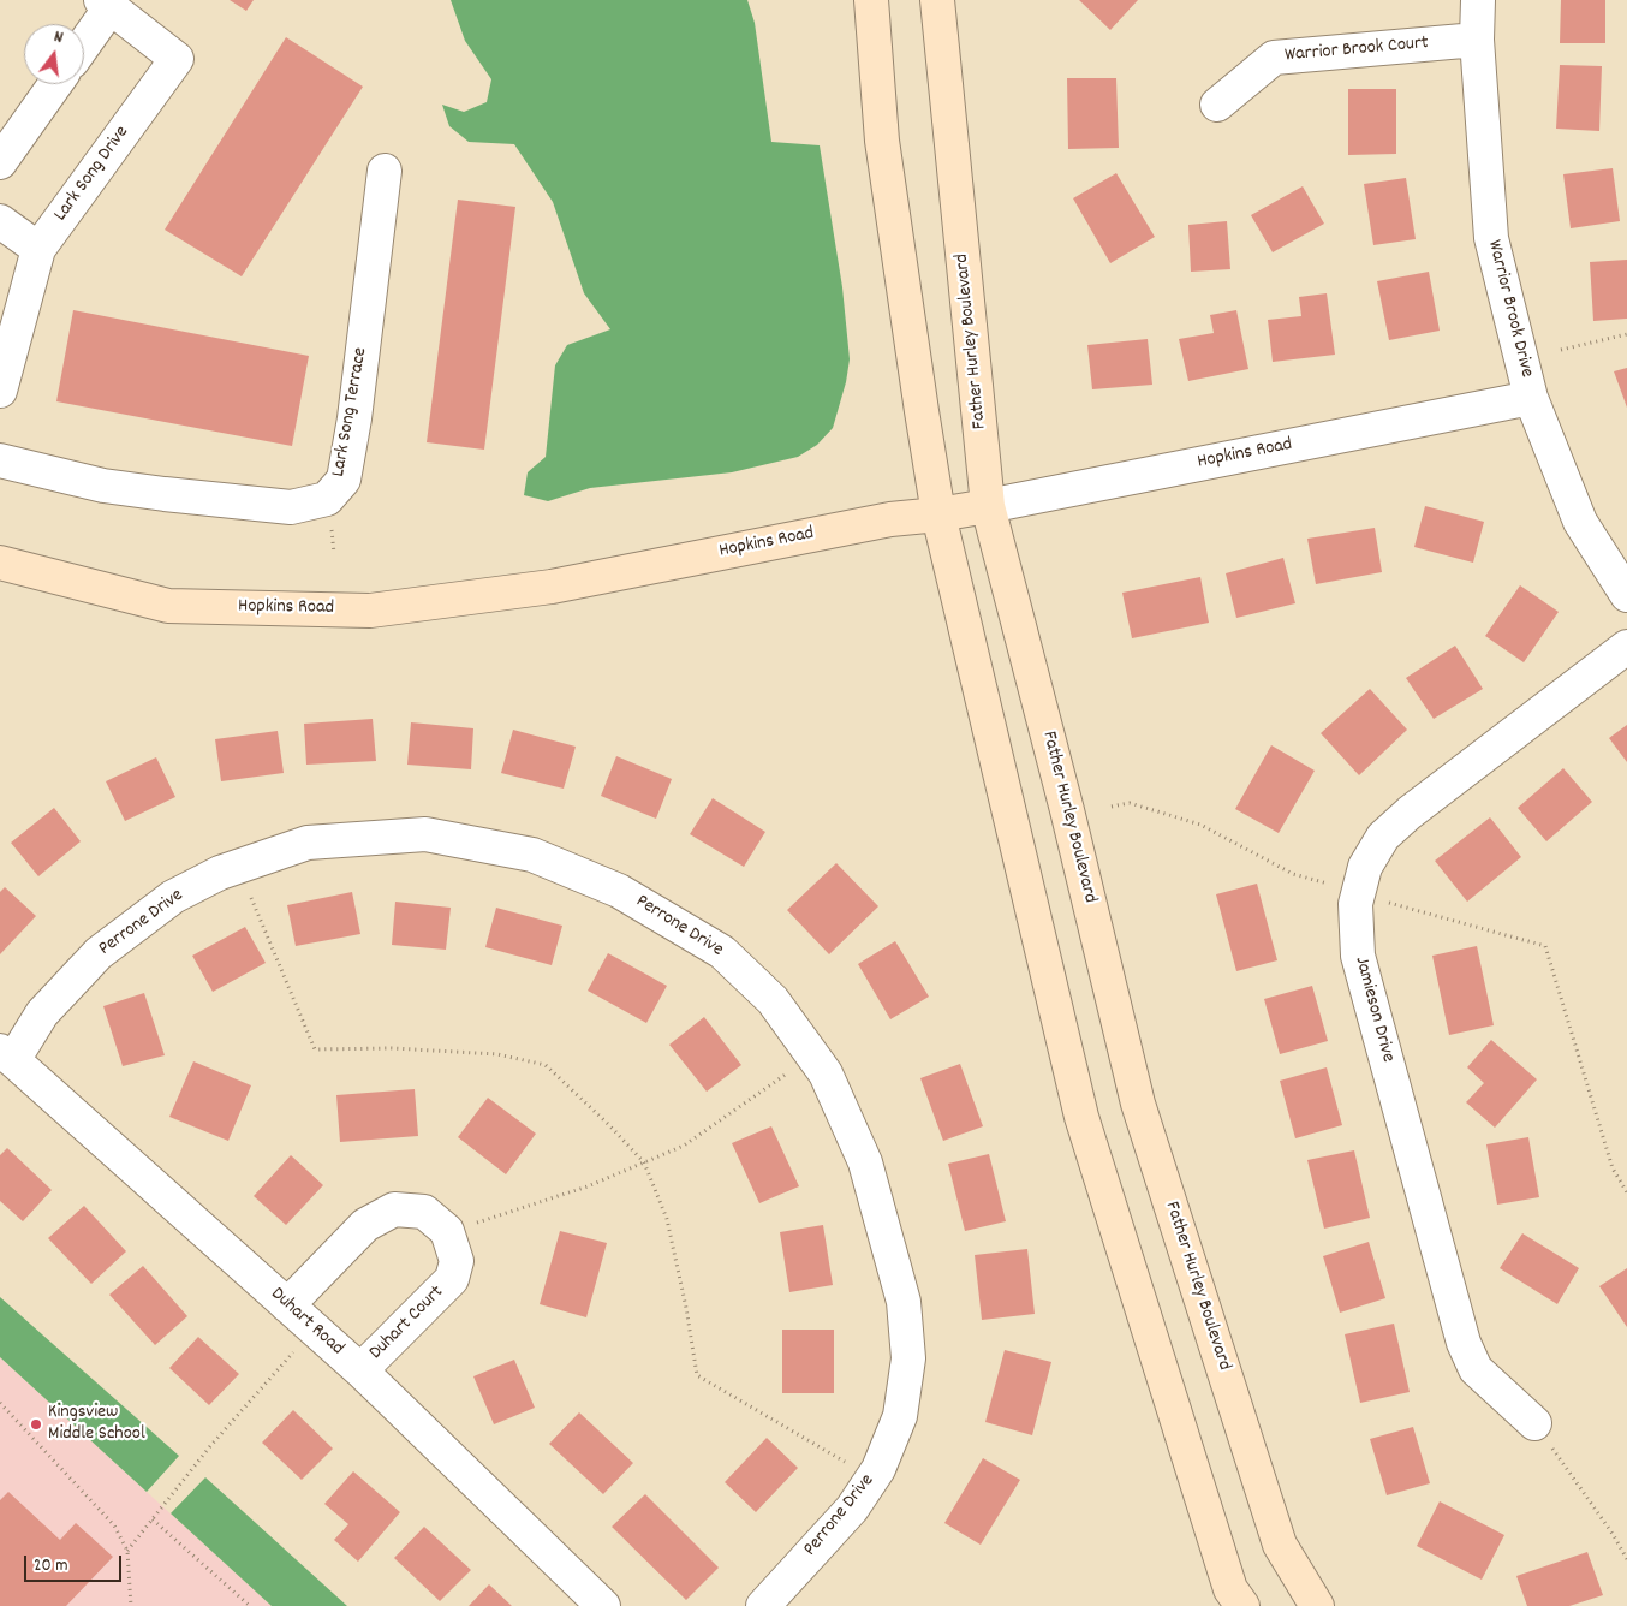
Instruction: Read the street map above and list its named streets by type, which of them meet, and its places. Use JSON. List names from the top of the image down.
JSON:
{
  "streets": {
    "main road": ["Father Hurley Boulevard", "Hopkins Road"],
    "street": [
      "Warrior Brook Court",
      "Lark Song Drive",
      "Warrior Brook Drive",
      "Lark Song Terrace",
      "Perrone Drive",
      "Jamieson Drive",
      "Duhart Road",
      "Duhart Court"
    ]
  },
  "crossings": [
    ["Warrior Brook Court", "Warrior Brook Drive"],
    ["Warrior Brook Drive", "Hopkins Road"],
    ["Father Hurley Boulevard", "Hopkins Road"],
    ["Perrone Drive", "Duhart Road"],
    ["Duhart Road", "Duhart Court"]
  ],
  "places": ["Kingsview Middle School"],
  "scale_bar": "20 m",
  "north": "top"
}
